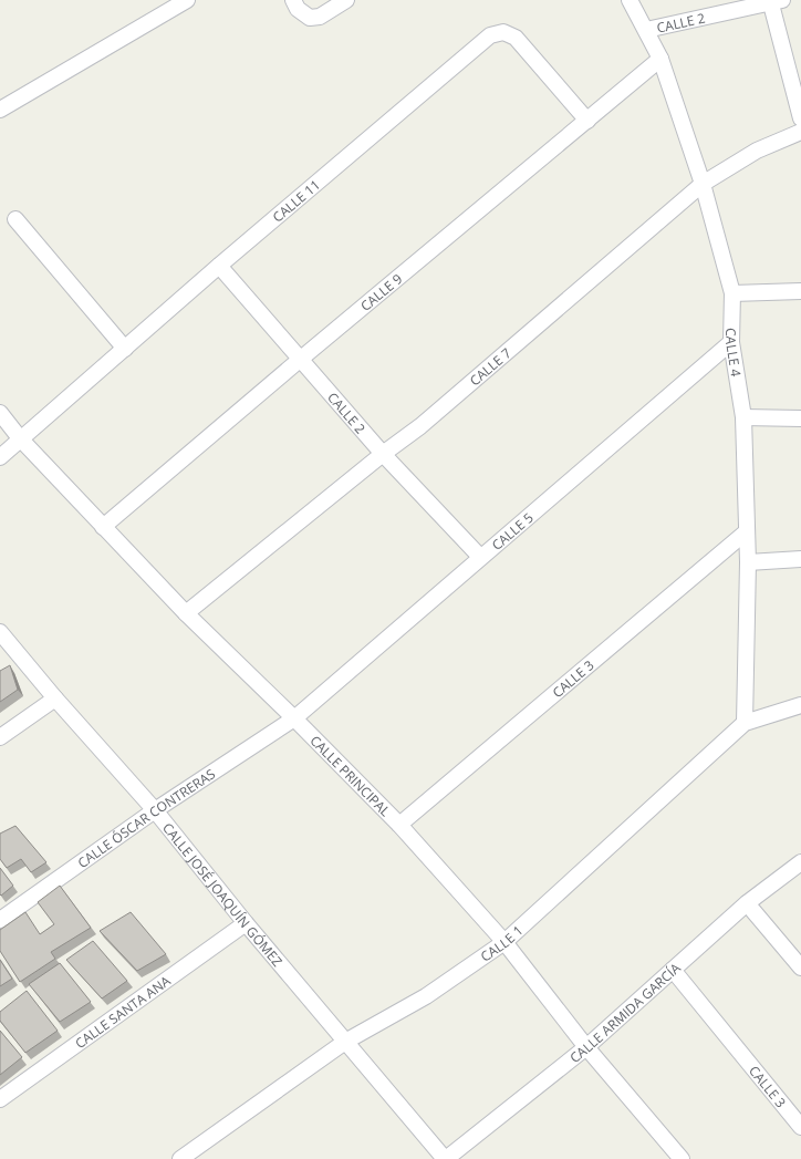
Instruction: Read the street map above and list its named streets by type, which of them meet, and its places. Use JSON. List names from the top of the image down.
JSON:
{
  "streets": {
    "street": [
      "CALLE 2",
      "CALLE 11",
      "CALLE 9",
      "CALLE 4",
      "CALLE 7",
      "CALLE 5",
      "CALLE 3",
      "CALLE PRINCIPAL",
      "CALLE ÓSCAR CONTRERAS",
      "CALLE JOSÉ JOAQUÍN GÓMEZ",
      "CALLE 1",
      "CALLE SANTA ANA",
      "CALLE ARMIDA GARCÍA"
    ]
  },
  "crossings": [
    ["CALLE 2", "CALLE 11"],
    ["CALLE 2", "CALLE 9"],
    ["CALLE 2", "CALLE 4"],
    ["CALLE 2", "CALLE 7"],
    ["CALLE 2", "CALLE 5"],
    ["CALLE 11", "CALLE 9"],
    ["CALLE 11", "CALLE PRINCIPAL"],
    ["CALLE 9", "CALLE 4"],
    ["CALLE 9", "CALLE PRINCIPAL"],
    ["CALLE 4", "CALLE 7"],
    ["CALLE 4", "CALLE 5"],
    ["CALLE 4", "CALLE 3"],
    ["CALLE 4", "CALLE 1"],
    ["CALLE 7", "CALLE PRINCIPAL"],
    ["CALLE 5", "CALLE PRINCIPAL"],
    ["CALLE 5", "CALLE ÓSCAR CONTRERAS"],
    ["CALLE 3", "CALLE PRINCIPAL"],
    ["CALLE 3", "CALLE ARMIDA GARCÍA"],
    ["CALLE PRINCIPAL", "CALLE ÓSCAR CONTRERAS"],
    ["CALLE PRINCIPAL", "CALLE 1"],
    ["CALLE PRINCIPAL", "CALLE ARMIDA GARCÍA"],
    ["CALLE ÓSCAR CONTRERAS", "CALLE JOSÉ JOAQUÍN GÓMEZ"],
    ["CALLE JOSÉ JOAQUÍN GÓMEZ", "CALLE 1"],
    ["CALLE JOSÉ JOAQUÍN GÓMEZ", "CALLE SANTA ANA"],
    ["CALLE JOSÉ JOAQUÍN GÓMEZ", "CALLE ARMIDA GARCÍA"]
  ]
}
